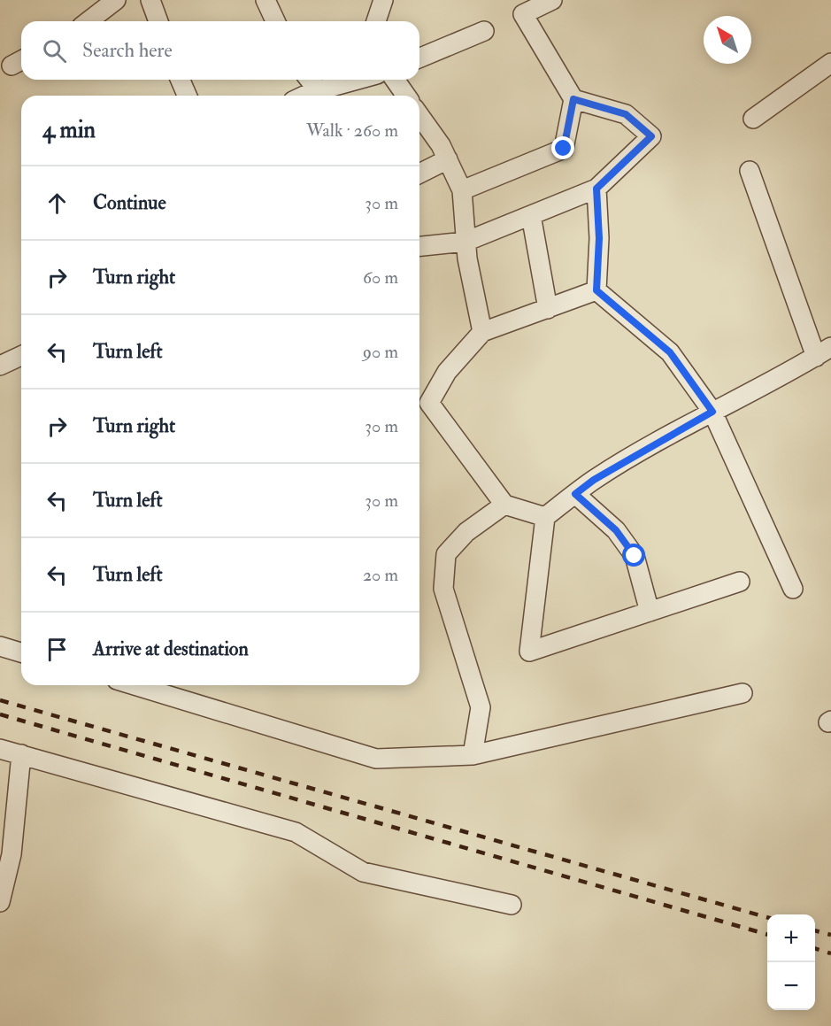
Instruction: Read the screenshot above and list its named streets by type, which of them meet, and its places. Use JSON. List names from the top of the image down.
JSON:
{
  "north": "top left",
  "page": {
    "search": "Search here",
    "heading": ["4 min", "Walk · 260 m"],
    "list": [
      ["Continue", "30 m"],
      ["Turn right", "60 m"],
      ["Turn left", "90 m"],
      ["Turn right", "30 m"],
      ["Turn left", "30 m"],
      ["Turn left", "20 m"],
      "Arrive at destination"
    ],
    "map_buttons": ["+", "−"]
  }
}
